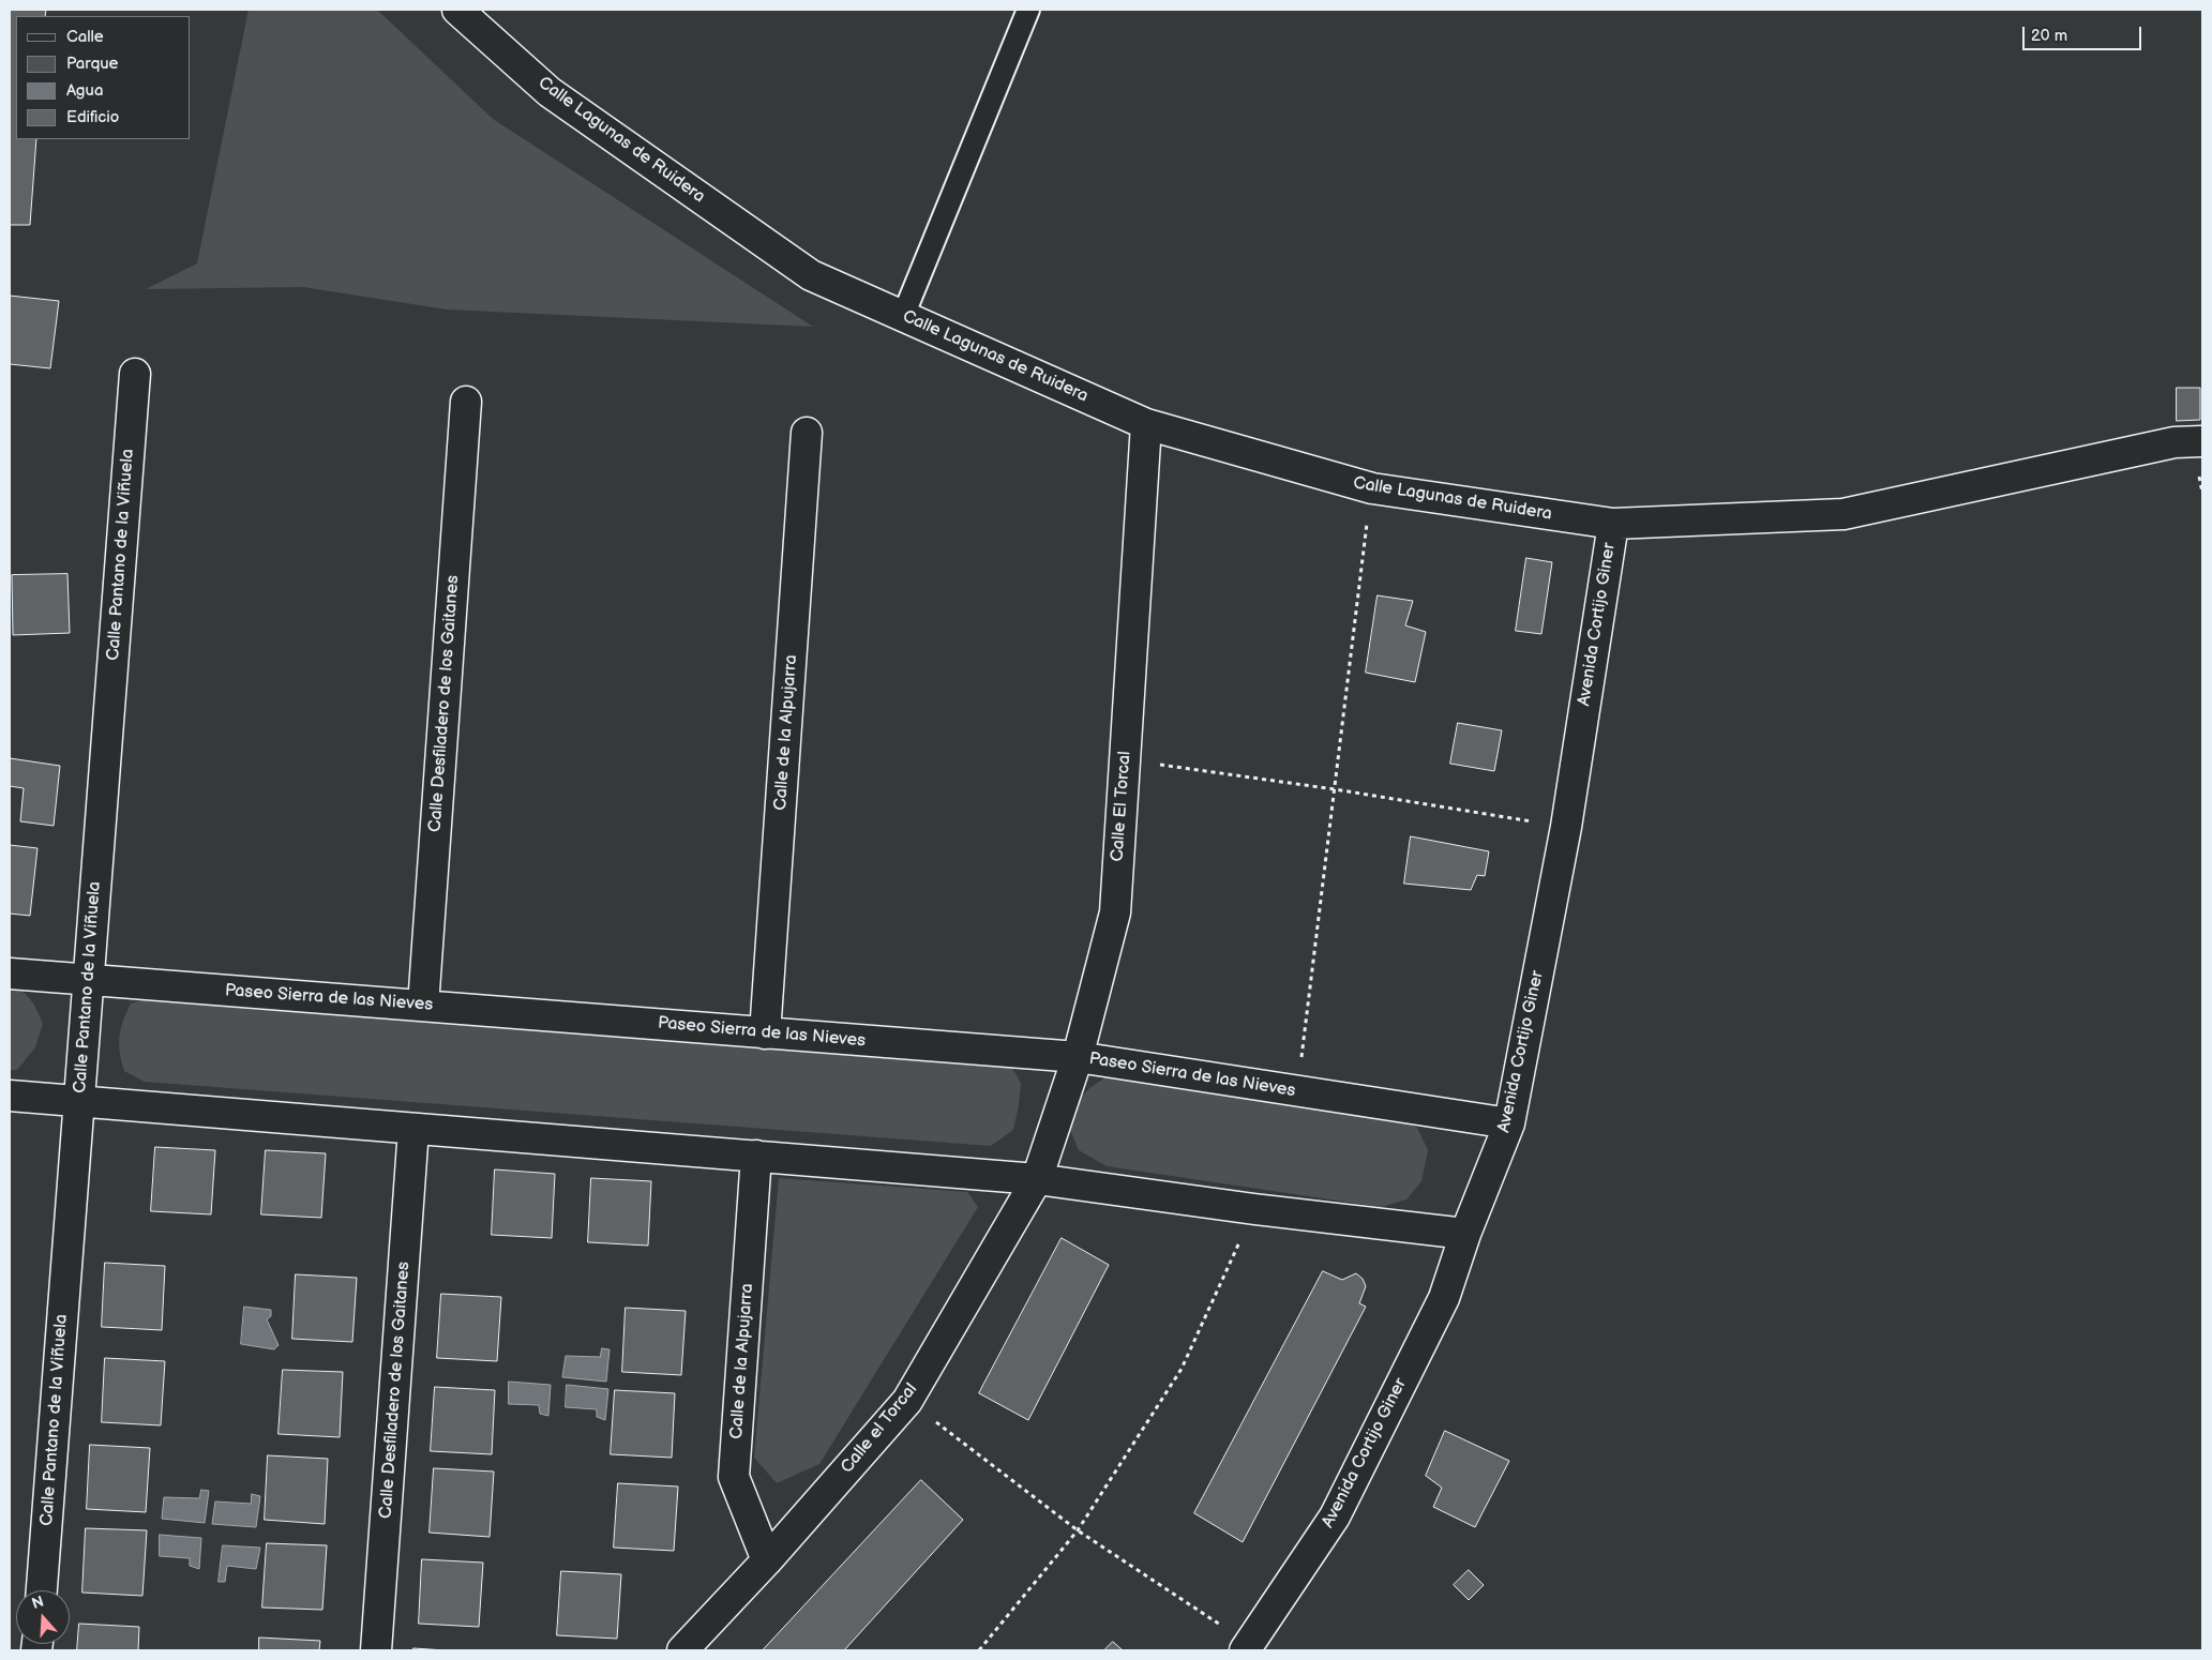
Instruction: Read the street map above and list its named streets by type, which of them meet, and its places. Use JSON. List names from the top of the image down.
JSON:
{
  "streets": {
    "street": [
      "Calle Lagunas de Ruidera",
      "Calle Pantano de la Viñuela",
      "Avenida Cortijo Giner",
      "Calle Desfiladero de los Gaitanes",
      "Calle de la Alpujarra",
      "Calle El Torcal",
      "Paseo Sierra de las Nieves",
      "Calle el Torcal"
    ]
  },
  "crossings": [
    ["Calle Lagunas de Ruidera", "Avenida Cortijo Giner"],
    ["Calle Lagunas de Ruidera", "Calle El Torcal"],
    ["Calle Pantano de la Viñuela", "Paseo Sierra de las Nieves"],
    ["Avenida Cortijo Giner", "Paseo Sierra de las Nieves"],
    ["Calle Desfiladero de los Gaitanes", "Paseo Sierra de las Nieves"],
    ["Calle de la Alpujarra", "Paseo Sierra de las Nieves"],
    ["Calle de la Alpujarra", "Calle el Torcal"],
    ["Calle El Torcal", "Paseo Sierra de las Nieves"],
    ["Calle El Torcal", "Calle el Torcal"]
  ],
  "legend": [
    "Calle",
    "Parque",
    "Agua",
    "Edificio"
  ],
  "scale_bar": "20 m",
  "north": "top"
}
